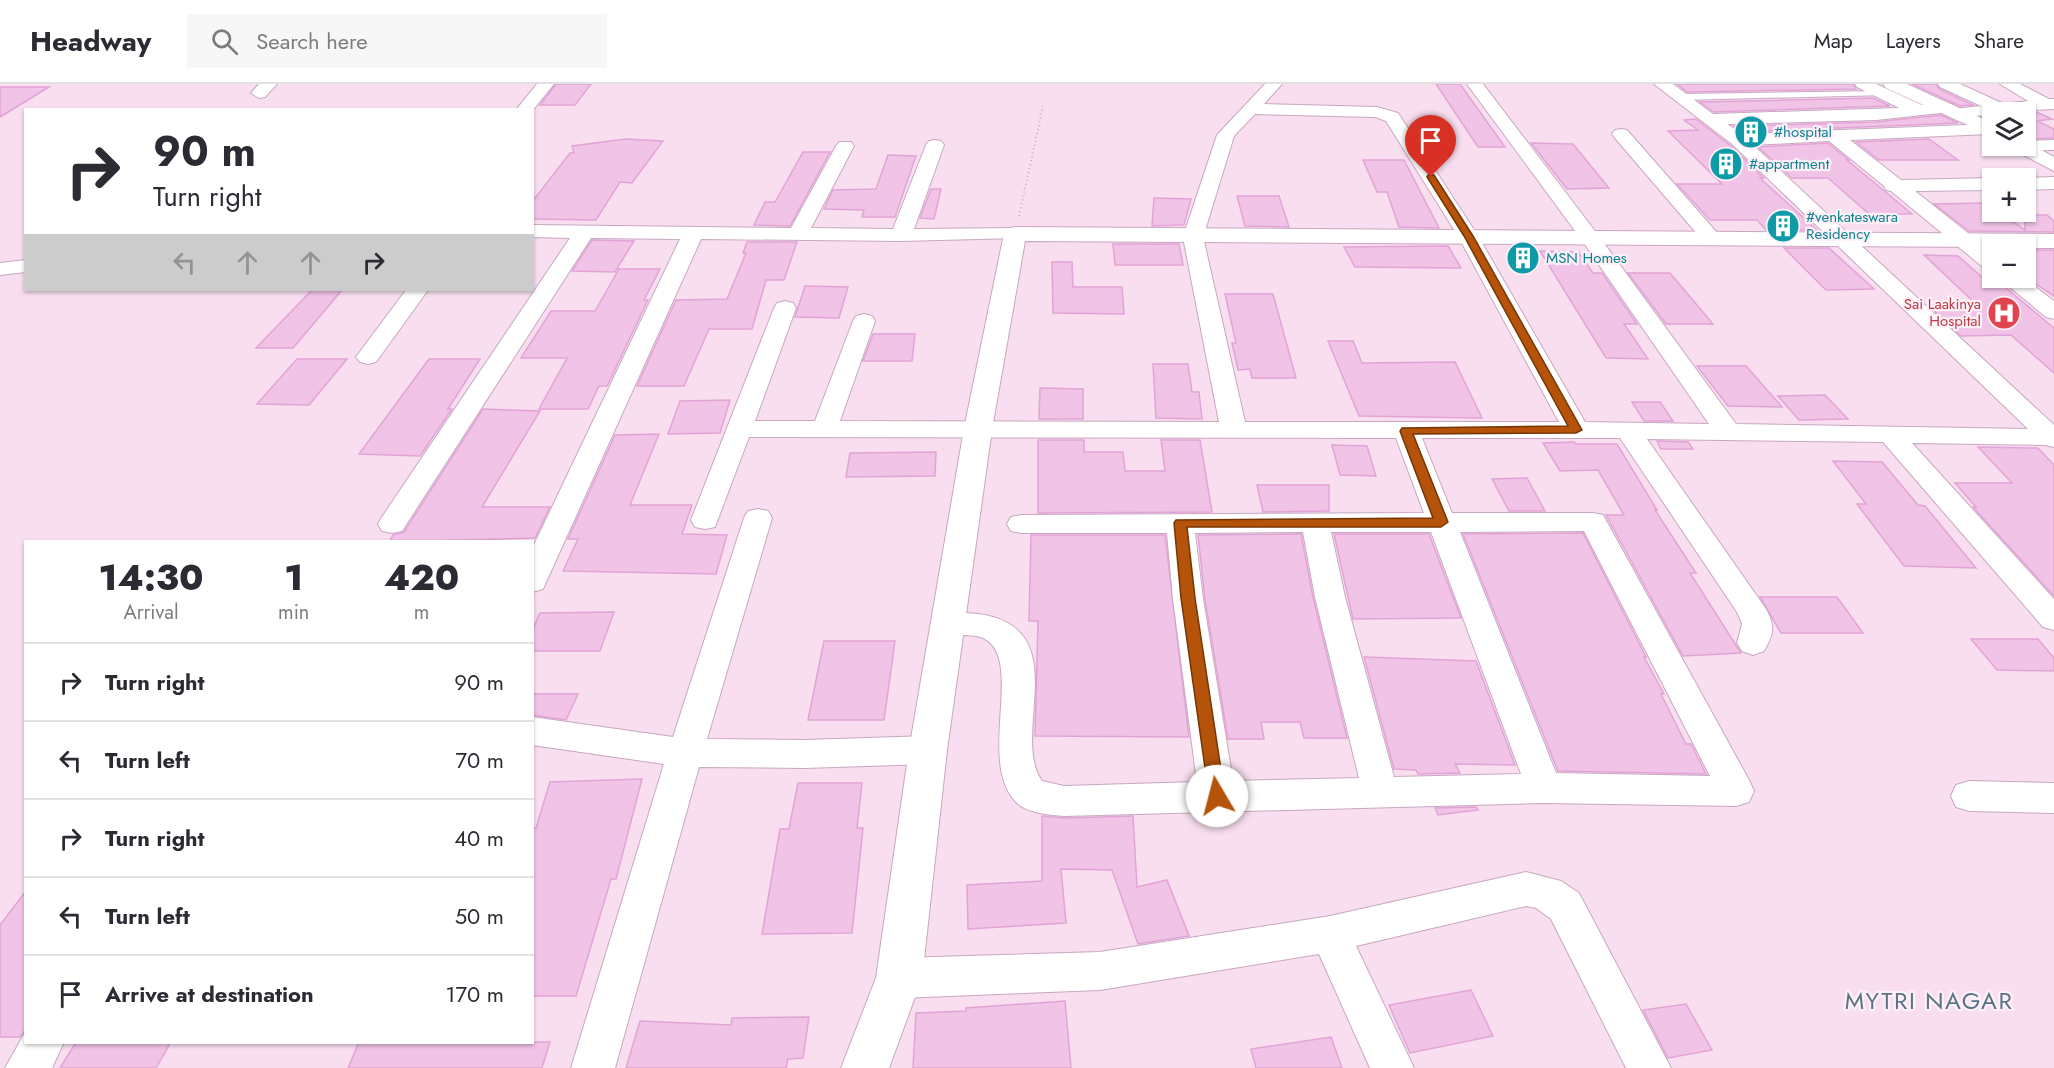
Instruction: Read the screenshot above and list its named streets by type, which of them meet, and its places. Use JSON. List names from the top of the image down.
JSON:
{
  "districts": ["MYTRI NAGAR"],
  "places": {
    "building": [
      "#hospital",
      "#appartment",
      "#venkateswara Residency",
      "MSN Homes"
    ],
    "hospital": ["Sai Laakinya Hospital"]
  },
  "page": {
    "header": "Headway",
    "search": "Search here",
    "nav": ["Map", "Layers", "Share"],
    "map_buttons": ["+", "−"],
    "turn": ["90 m", "Turn right"],
    "eta": [
      "14:30",
      "Arrival",
      "1",
      "min",
      "420",
      "m"
    ],
    "list": [
      {
        "name": "Turn right",
        "value": "90 m"
      },
      {
        "name": "Turn left",
        "value": "70 m"
      },
      {
        "name": "Turn right",
        "value": "40 m"
      },
      {
        "name": "Turn left",
        "value": "50 m"
      },
      {
        "name": "Arrive at destination",
        "value": "170 m"
      }
    ]
  }
}
